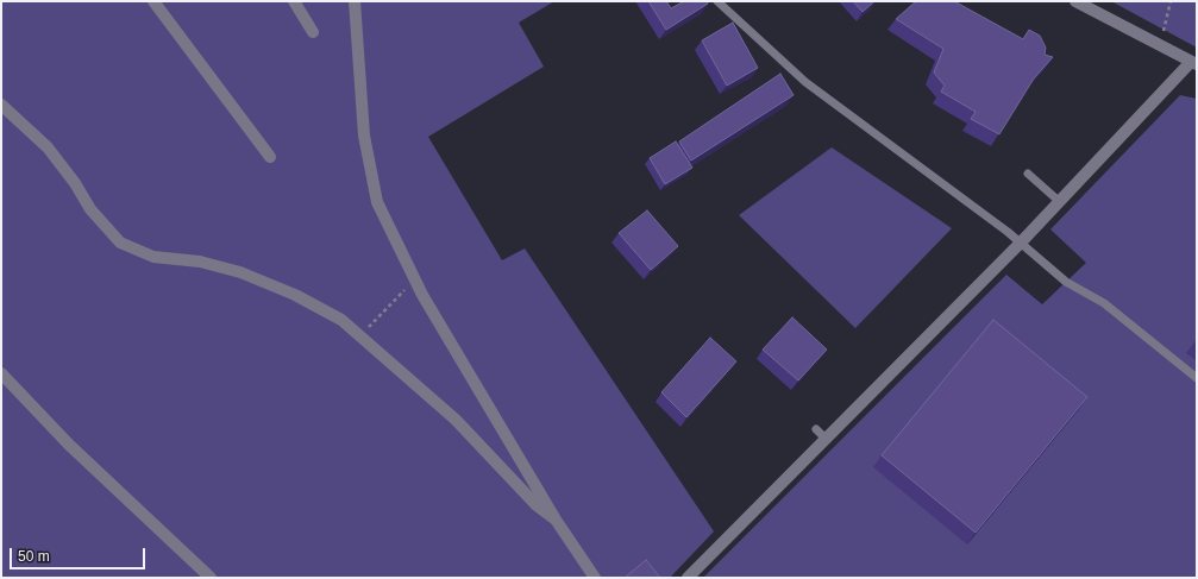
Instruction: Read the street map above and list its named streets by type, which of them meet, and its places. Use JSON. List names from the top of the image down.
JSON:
{
  "scale_bar": "50 m"
}
